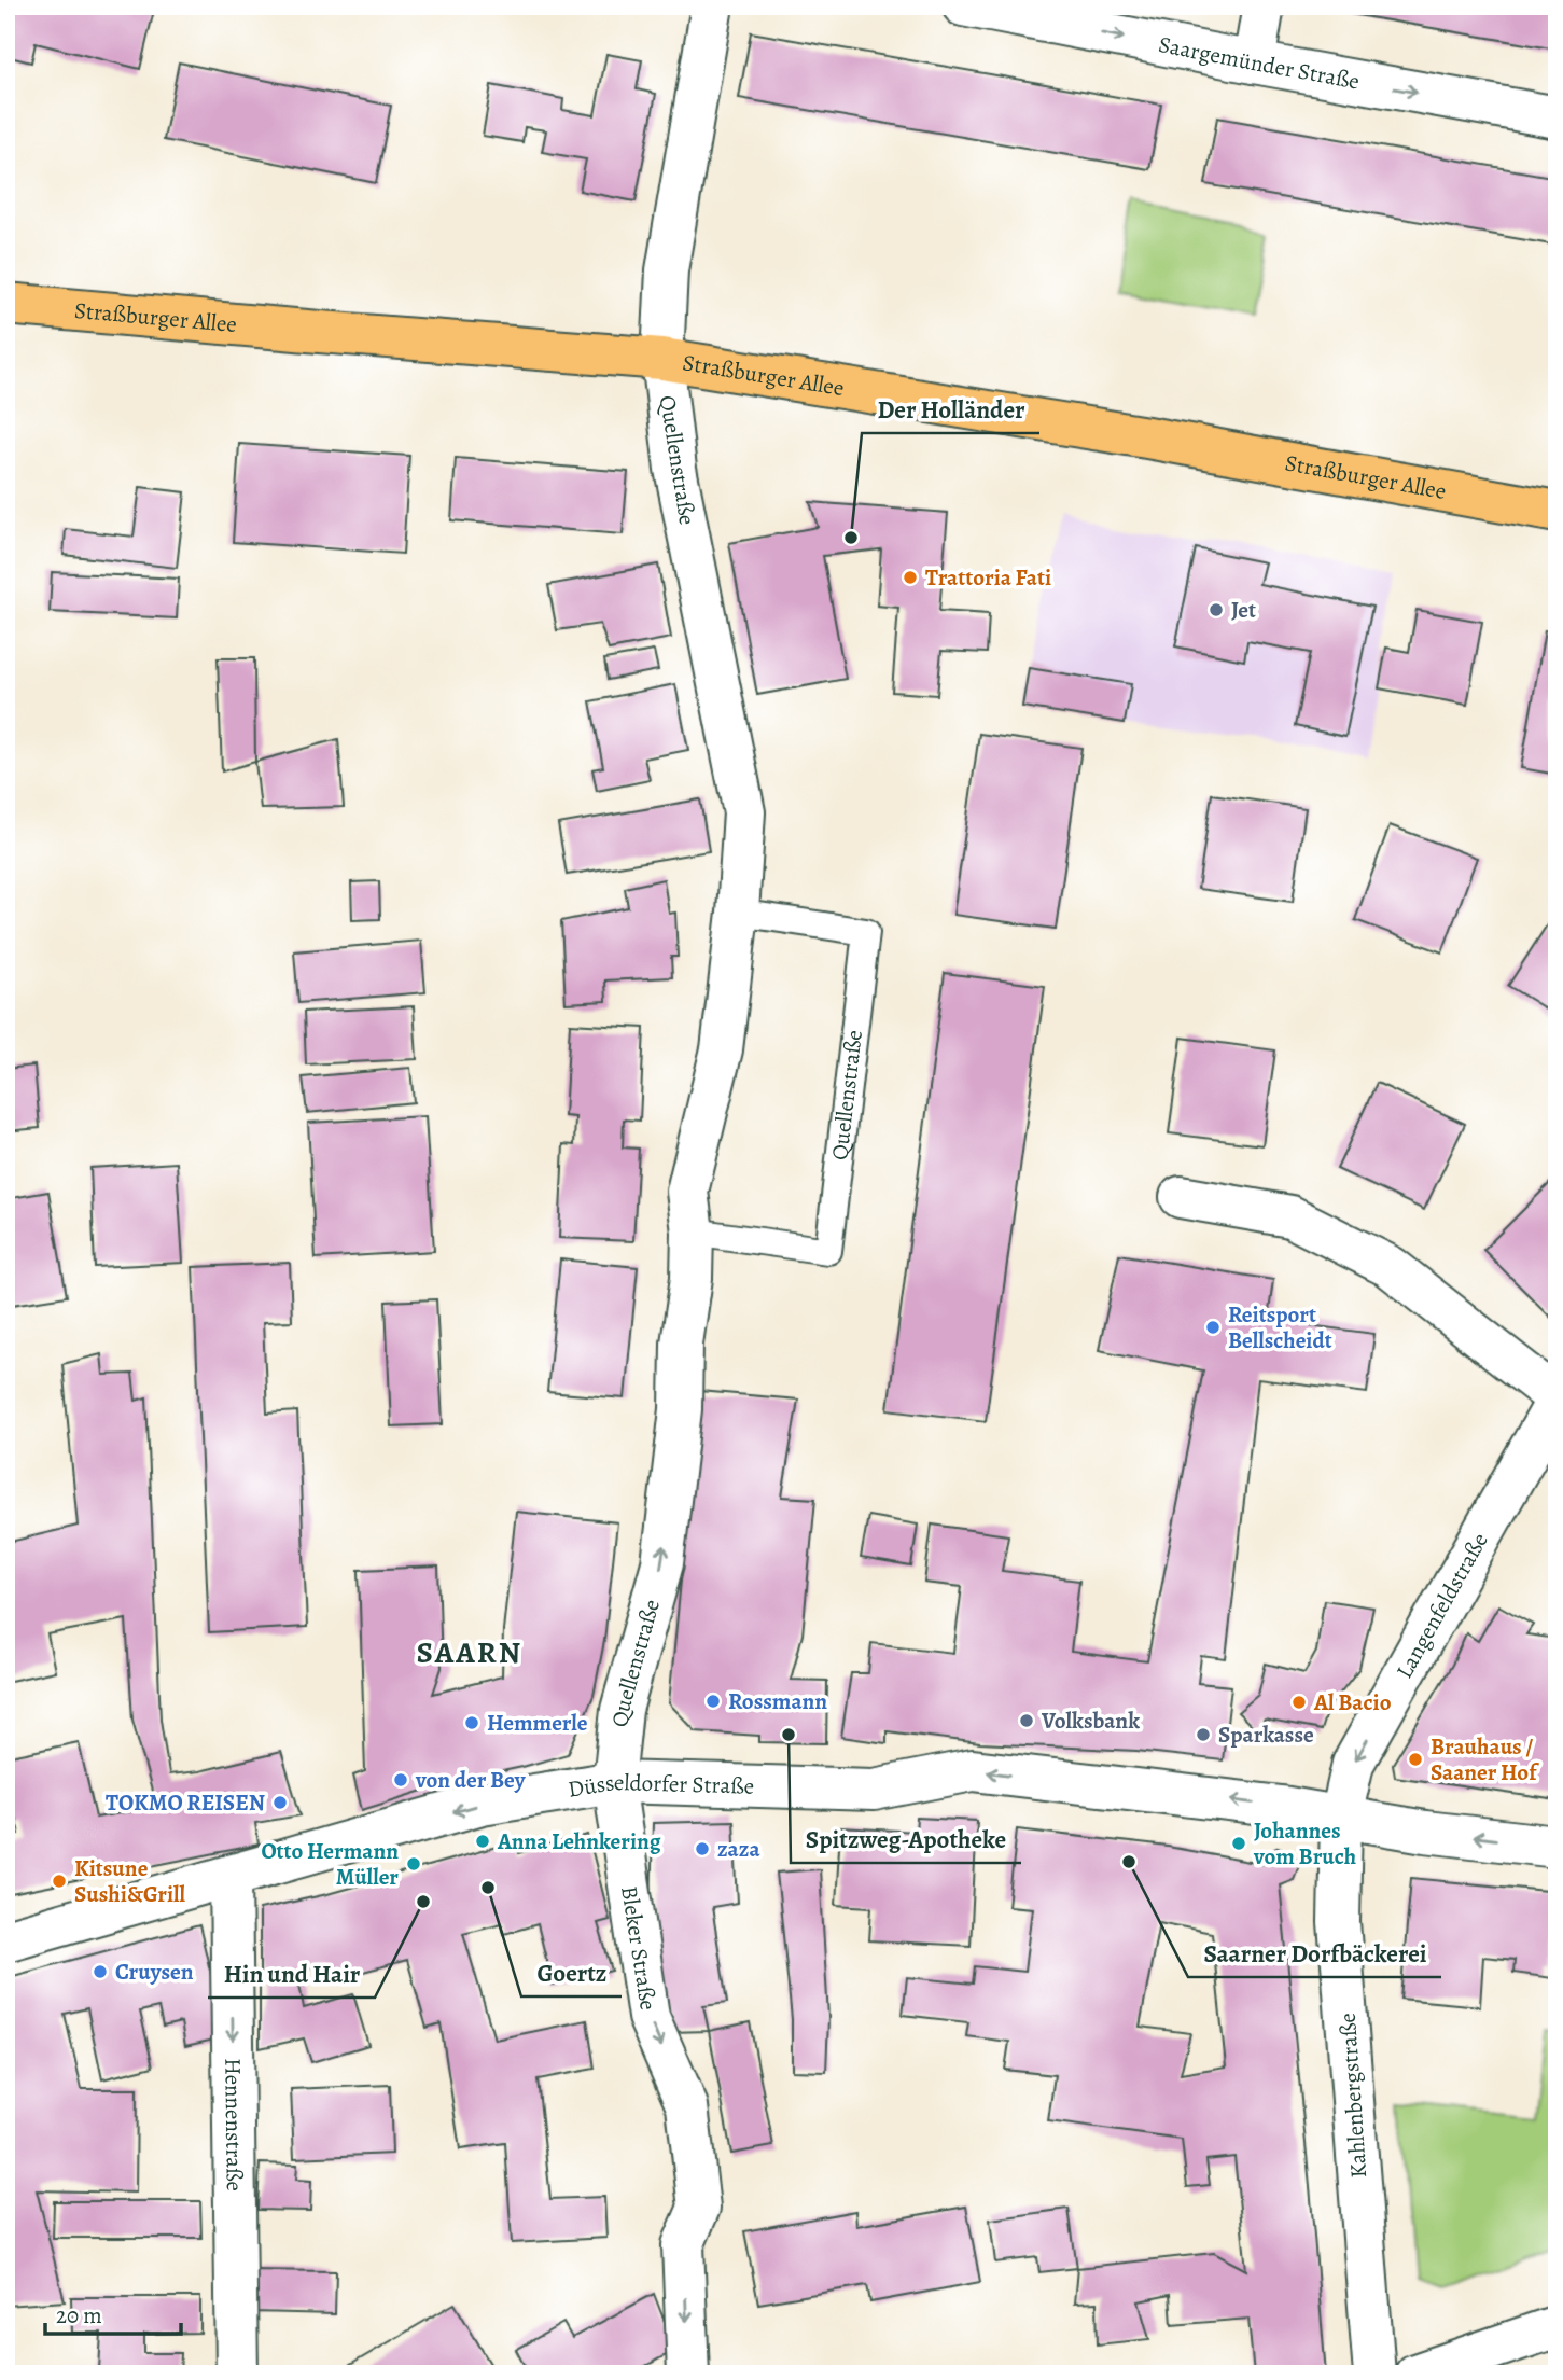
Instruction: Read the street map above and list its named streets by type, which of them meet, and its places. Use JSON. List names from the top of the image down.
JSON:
{
  "streets": {
    "main road": ["Straßburger Allee"],
    "street": [
      "Saargemünder Straße",
      "Quellenstraße",
      "Langenfeldstraße",
      "Düsseldorfer Straße",
      "Bleker Straße",
      "Kahlenbergstraße",
      "Hennenstraße"
    ]
  },
  "crossings": [
    ["Straßburger Allee", "Quellenstraße"],
    ["Quellenstraße", "Düsseldorfer Straße"],
    ["Quellenstraße", "Bleker Straße"],
    ["Langenfeldstraße", "Düsseldorfer Straße"],
    ["Langenfeldstraße", "Kahlenbergstraße"],
    ["Düsseldorfer Straße", "Bleker Straße"],
    ["Düsseldorfer Straße", "Kahlenbergstraße"],
    ["Düsseldorfer Straße", "Hennenstraße"]
  ],
  "one_way": [
    "Saargemünder Straße",
    "Langenfeldstraße",
    "Düsseldorfer Straße",
    "Bleker Straße",
    "Hennenstraße"
  ],
  "districts": ["SAARN"],
  "places": [
    "Der Holländer",
    "Trattoria Fati",
    "Jet",
    "Reitsport Bellscheidt",
    "Rossmann",
    "Al Bacio",
    "Volksbank",
    "Hemmerle",
    "Spitzweg-Apotheke",
    "Sparkasse",
    "Brauhaus / Saaner Hof",
    "von der Bey",
    "TOKMO REISEN",
    "Anna Lehnkering",
    "Johannes vom Bruch",
    "zaza",
    "Saarner Dorfbäckerei",
    "Otto Hermann Müller",
    "Kitsune Sushi&Grill",
    "Goertz",
    "Hin und Hair",
    "Cruysen"
  ],
  "scale_bar": "20 m"
}
